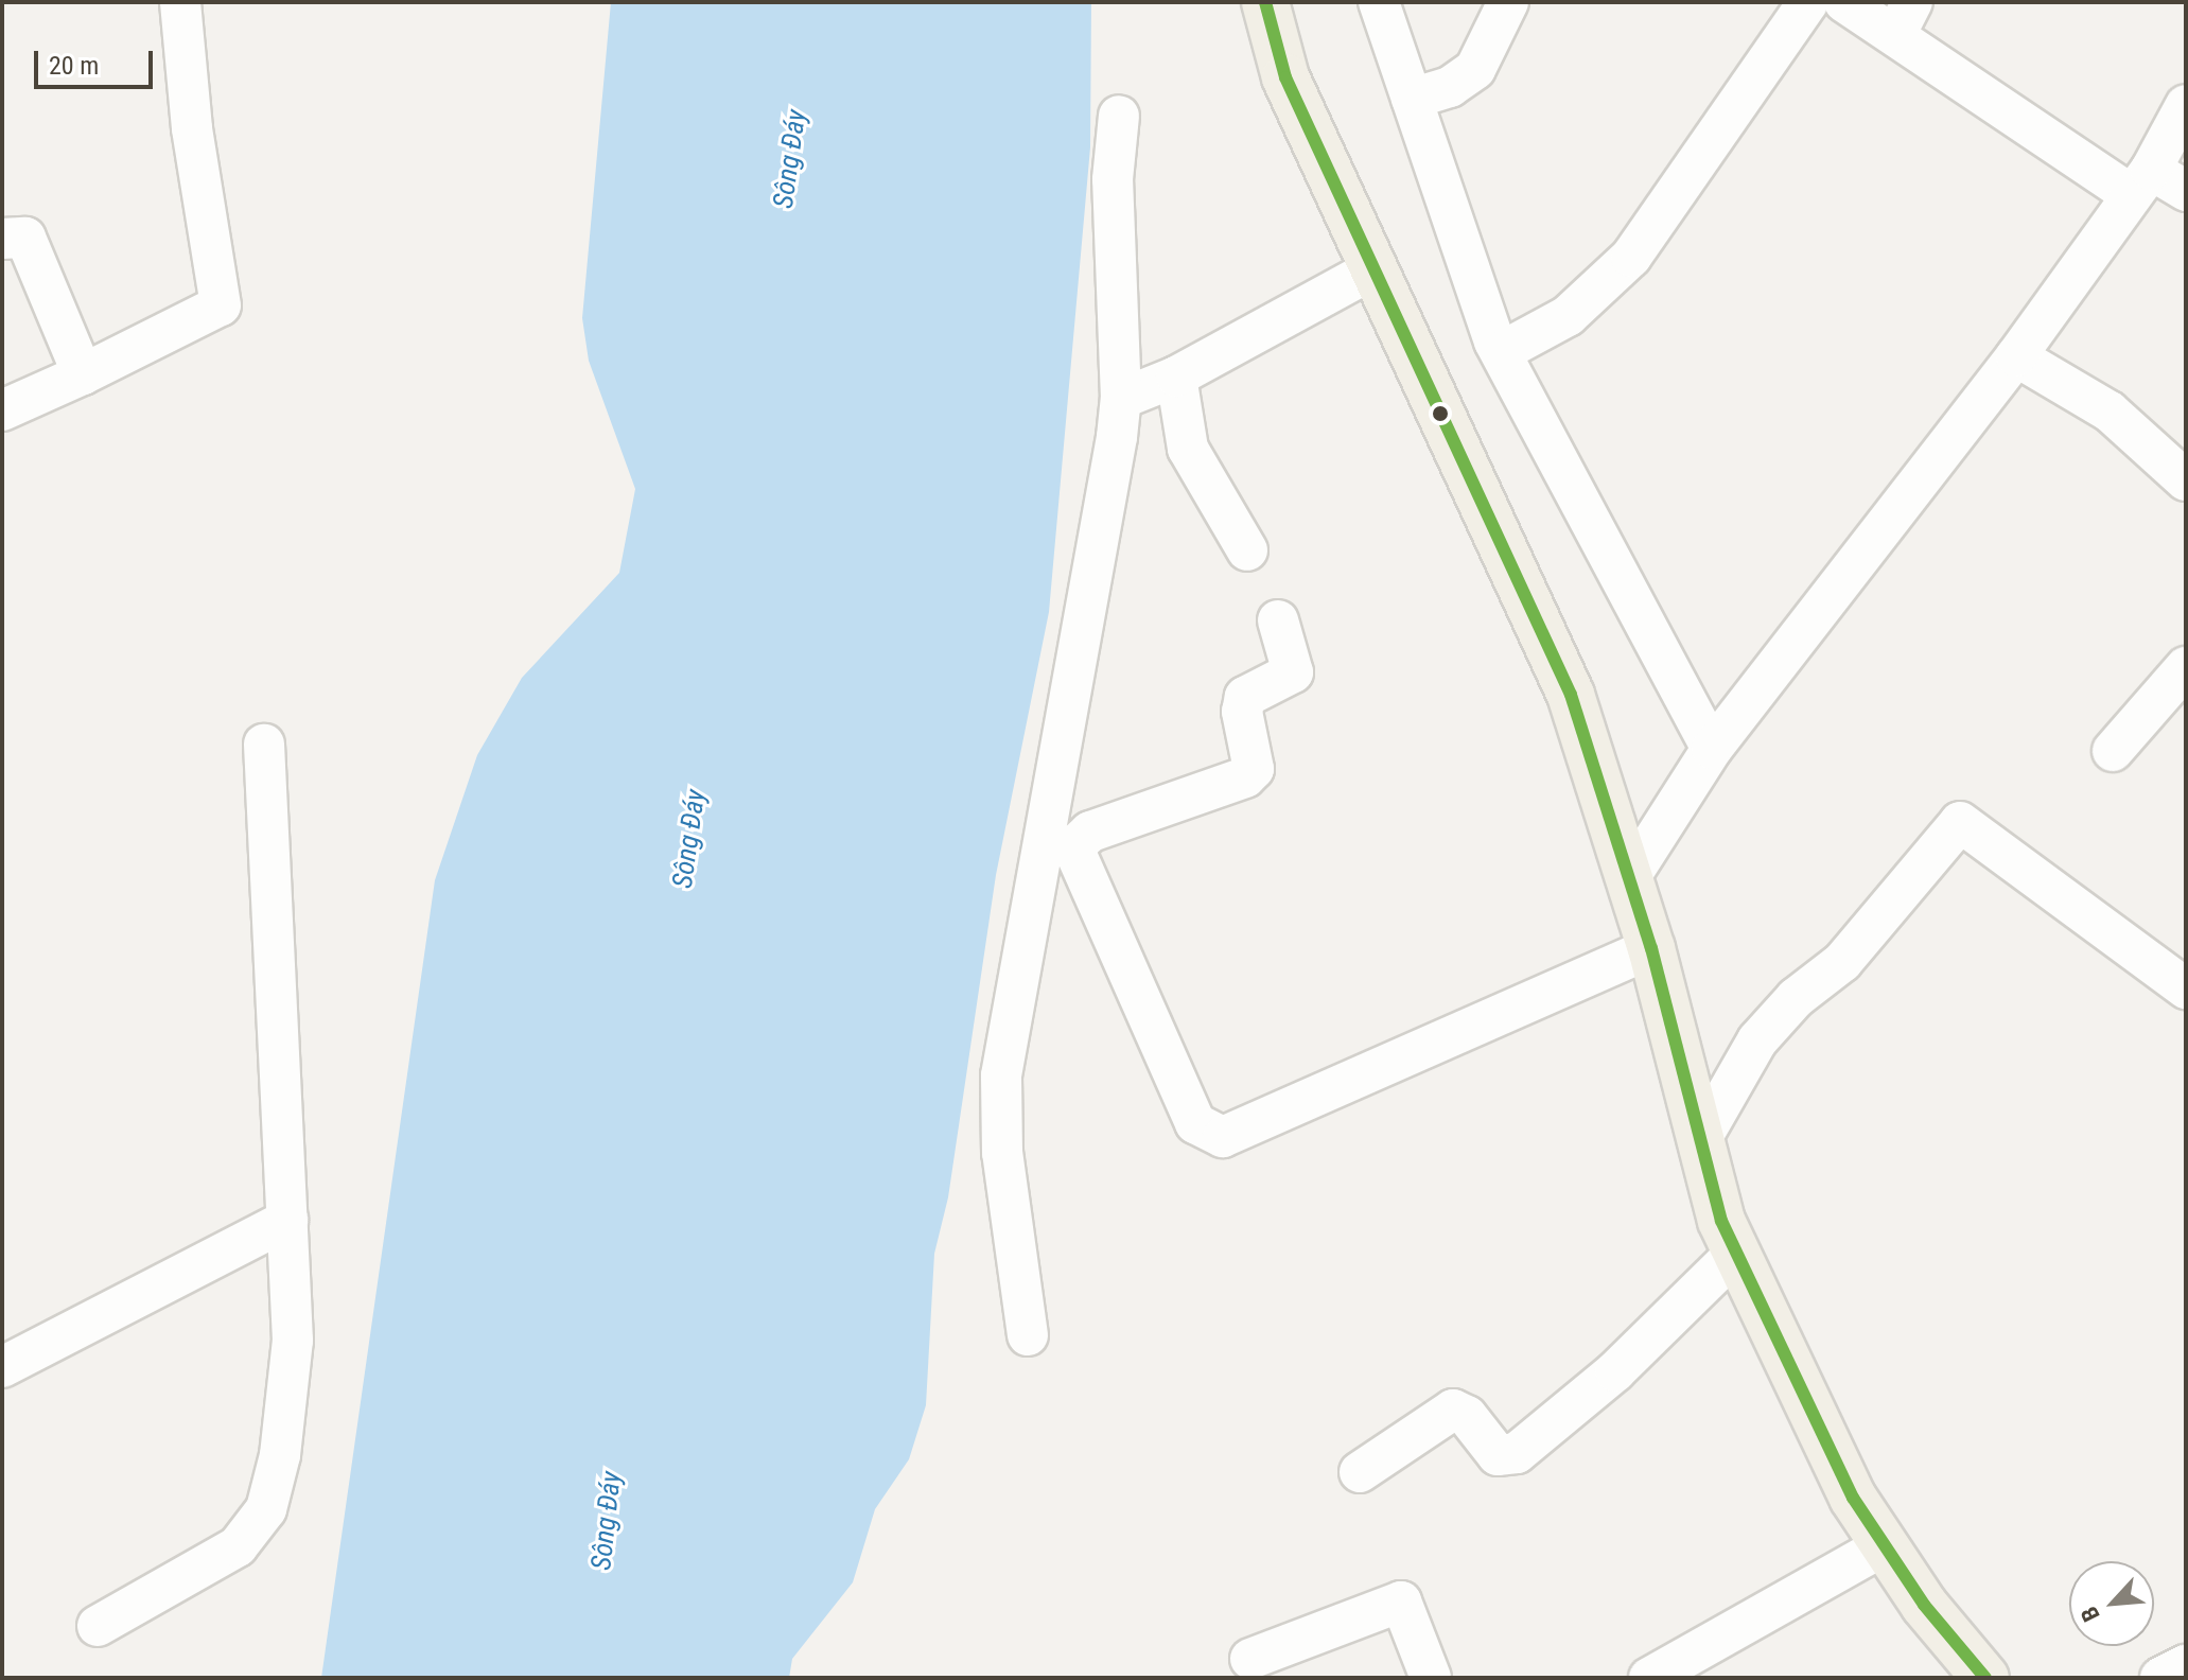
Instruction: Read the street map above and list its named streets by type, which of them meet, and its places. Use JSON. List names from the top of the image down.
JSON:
{
  "water": ["Sông Đáy"],
  "scale_bar": "20 m",
  "north": "bottom left"
}
